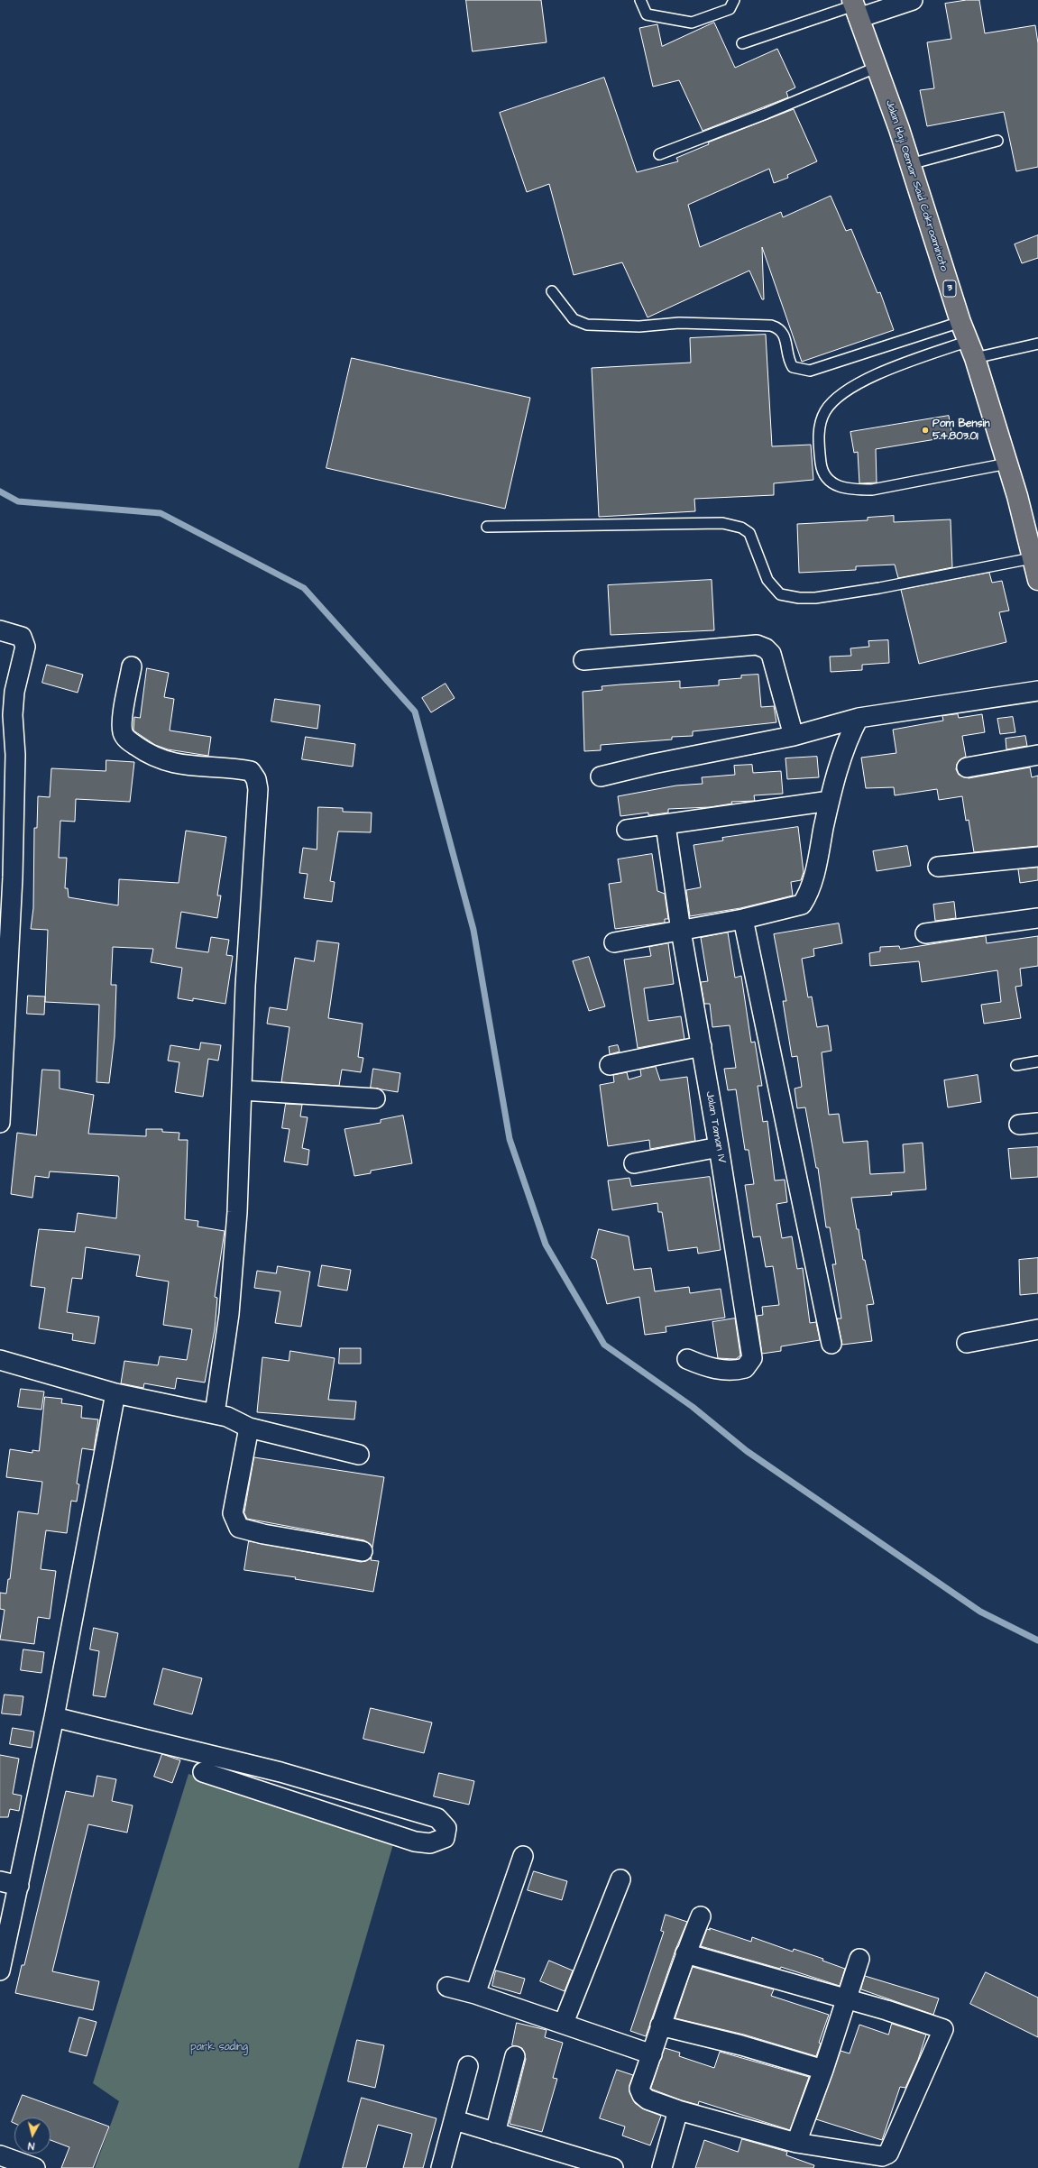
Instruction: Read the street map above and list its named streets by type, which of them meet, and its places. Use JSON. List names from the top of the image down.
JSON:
{
  "streets": {
    "highway": ["Jalan Haji Oemar Said Cokroaminoto", "3"],
    "street": ["Jalan Taman IV"]
  },
  "parks": ["park sading"],
  "places": ["Pom Bensin 54.803.01"],
  "north": "bottom"
}
